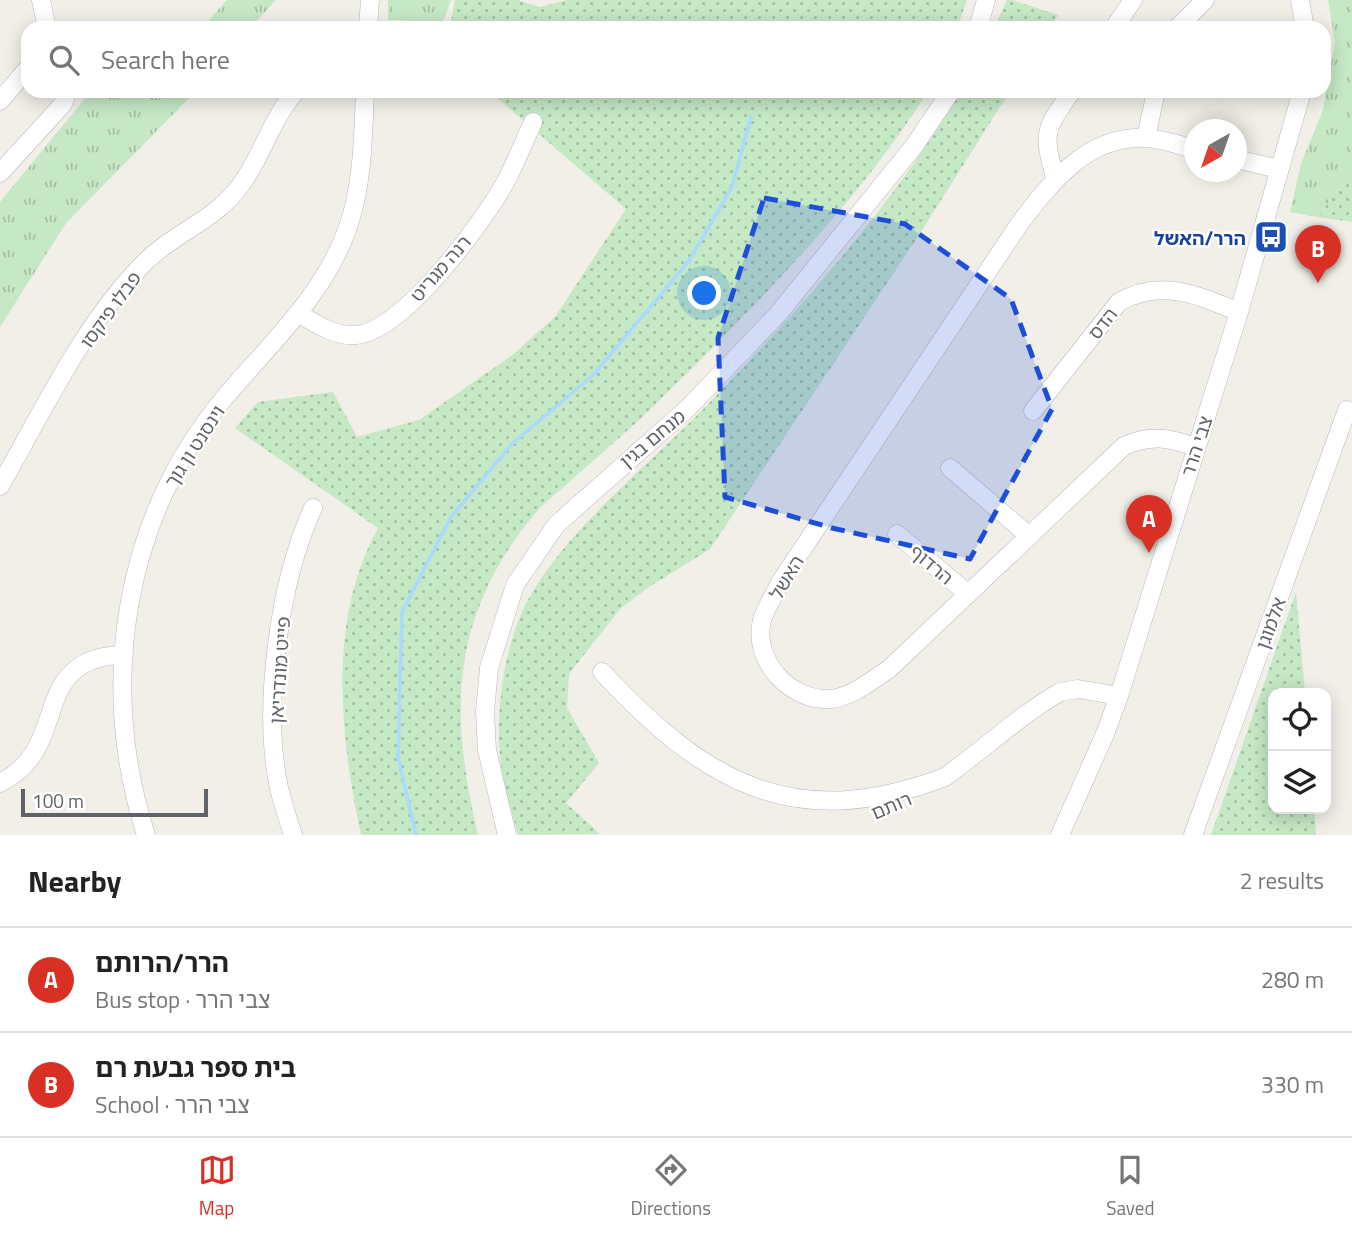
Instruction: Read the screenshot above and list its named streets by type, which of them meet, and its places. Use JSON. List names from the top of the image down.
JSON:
{
  "streets": {
    "street": [
      "רנה מגריט",
      "פבלו פיקסו",
      "הדס",
      "מנחם בגין",
      "וינסנט ון גוך",
      "צבי הרר",
      "הרדוף",
      "האשל",
      "אלמוגן",
      "פייט מונדריאן",
      "רותם"
    ]
  },
  "crossings": [
    ["רנה מגריט", "וינסנט ון גוך"],
    ["הדס", "צבי הרר"],
    ["צבי הרר", "האשל"],
    ["צבי הרר", "רותם"],
    ["הרדוף", "האשל"]
  ],
  "places": {
    "bus stop": ["הרר/האשל"]
  },
  "scale_bar": "100 m",
  "north": "bottom left",
  "page": {
    "search": "Search here",
    "pins": ["B", "A"],
    "scale": "100 m",
    "heading": ["Nearby", "2 results"],
    "list": [
      {
        "mark": "A",
        "name": "הרר/הרותם",
        "note": "Bus stop · צבי הרר",
        "value": "280 m"
      },
      {
        "mark": "B",
        "name": "בית ספר גבעת רם",
        "note": "School · צבי הרר",
        "value": "330 m"
      }
    ],
    "nav": ["Map", "Directions", "Saved"]
  }
}
